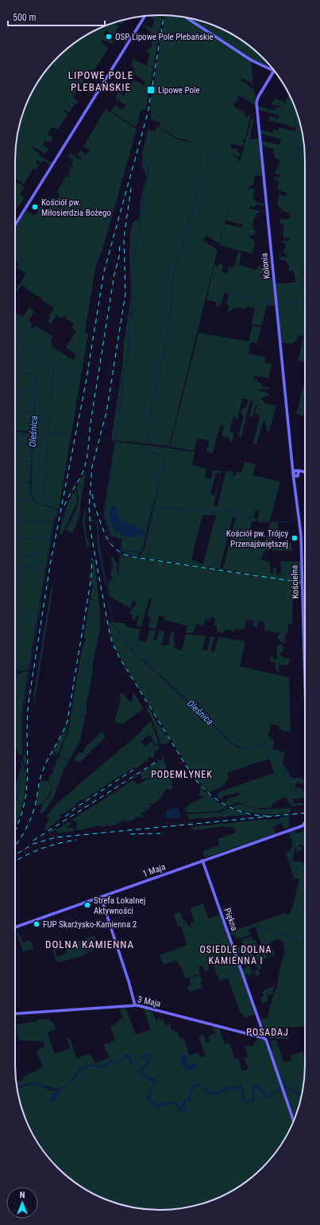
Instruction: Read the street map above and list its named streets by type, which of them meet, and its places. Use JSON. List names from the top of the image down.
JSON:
{
  "streets": {
    "street": [
      "Kolonia",
      "Kościelna",
      "1 Maja",
      "Piękna",
      "3 Maja"
    ]
  },
  "crossings": [
    ["Kolonia", "Kościelna"],
    ["1 Maja", "Piękna"],
    ["Piękna", "3 Maja"]
  ],
  "districts": [
    "LIPOWE POLE PLEBAŃSKIE",
    "PODEMŁYNEK",
    "DOLNA KAMIENNA",
    "OSIEDLE DOLNA KAMIENNA I",
    "POSADAJ"
  ],
  "water": ["Oleśnica"],
  "places": {
    "other": [
      "OSP Lipowe Pole Plebańskie",
      "Kościół pw. Miłosierdzia Bożego",
      "Kościół pw. Trójcy Przenajświętszej",
      "Strefa Lokalnej Aktywności",
      "FUP Skarżysko-Kamienna 2"
    ],
    "transit": ["Lipowe Pole"]
  },
  "scale_bar": "500 m",
  "north": "top"
}
